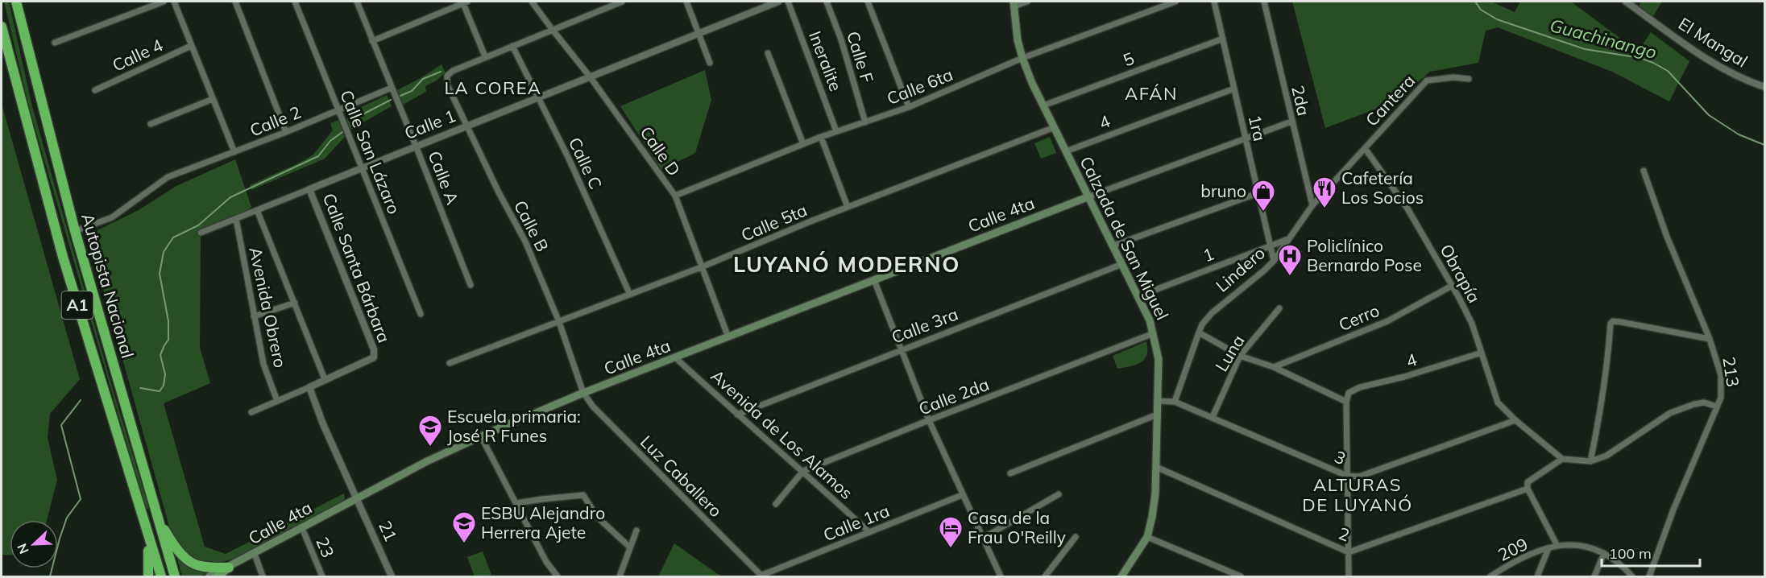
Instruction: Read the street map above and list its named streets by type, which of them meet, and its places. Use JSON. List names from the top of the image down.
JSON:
{
  "streets": {
    "highway": ["Autopista Nacional", "A1"],
    "main road": ["Calle 4ta", "Calzada de San Miguel"],
    "street": [
      "El Mangal",
      "Calle 4",
      "Calle F",
      "5",
      "Ineralite",
      "Calle 6ta",
      "2da",
      "Cantera",
      "Calle 2",
      "4",
      "Calle 1",
      "1ra",
      "Calle D",
      "Calle San Lázaro",
      "Calle C",
      "Calle A",
      "Calle 5ta",
      "Calle B",
      "1",
      "Calle Santa Bárbara",
      "Lindero",
      "Obrapía",
      "Avenida Obrero",
      "Cerro",
      "Calle 3ra",
      "Luna",
      "213",
      "Calle 2da",
      "Avenida de Los Alamos",
      "3",
      "Luz Caballero",
      "Calle 1ra",
      "21",
      "2",
      "23",
      "209"
    ]
  },
  "crossings": [
    ["Calle F", "Calle 6ta"],
    ["5", "1ra"],
    ["5", "Calzada de San Miguel"],
    ["Ineralite", "Calle 6ta"],
    ["Calle 6ta", "Calle D"],
    ["Calle 6ta", "Calzada de San Miguel"],
    ["2da", "Lindero"],
    ["Cantera", "Lindero"],
    ["Cantera", "Obrapía"],
    ["Calle 2", "Calle San Lázaro"],
    ["Calle 2", "Calle A"],
    ["Calle 2", "Autopista Nacional"],
    ["4", "1ra"],
    ["4", "Calzada de San Miguel"],
    ["4", "Obrapía"],
    ["Calle 1", "Calle D"],
    ["Calle 1", "Calle San Lázaro"],
    ["Calle 1", "Calle C"],
    ["Calle 1", "Calle A"],
    ["Calle 1", "Calle B"],
    ["Calle 1", "Calle Santa Bárbara"],
    ["Calle 1", "Avenida Obrero"],
    ["1ra", "1"],
    ["1ra", "Lindero"],
    ["Calle D", "Calle 4ta"],
    ["Calle D", "Calle 5ta"],
    ["Calle C", "Calle 5ta"],
    ["Calle 4ta", "Calle B"],
    ["Calle 4ta", "Calzada de San Miguel"],
    ["Calle 4ta", "Avenida de Los Alamos"],
    ["Calle 4ta", "Luz Caballero"],
    ["Calle 4ta", "21"],
    ["Calle 4ta", "23"],
    ["Calle 5ta", "Calle B"],
    ["Calle 5ta", "Calzada de San Miguel"],
    ["Calle B", "Luz Caballero"],
    ["Calzada de San Miguel", "1"],
    ["Calzada de San Miguel", "Calle 3ra"],
    ["Calzada de San Miguel", "Calle 2da"],
    ["Calzada de San Miguel", "3"],
    ["Calzada de San Miguel", "2"],
    ["1", "Lindero"],
    ["Lindero", "Obrapía"],
    ["Lindero", "3"],
    ["Obrapía", "Cerro"],
    ["Obrapía", "3"],
    ["Obrapía", "2"],
    ["Calle 3ra", "Avenida de Los Alamos"],
    ["Luna", "3"],
    ["Calle 2da", "Avenida de Los Alamos"],
    ["Avenida de Los Alamos", "Calle 1ra"],
    ["Luz Caballero", "Calle 1ra"]
  ],
  "districts": [
    "LA COREA",
    "AFÁN",
    "LUYANÓ MODERNO",
    "ALTURAS DE LUYANÓ"
  ],
  "water": ["Guachinango"],
  "places": {
    "restaurant": ["Cafetería Los Socios"],
    "shop": ["bruno"],
    "hospital": ["Policlínico Bernardo Pose"],
    "school or university": ["Escuela primaria: José R Funes", "ESBU Alejandro Herrera Ajete"],
    "hotel": ["Casa de la Frau O'Reilly"]
  },
  "scale_bar": "100 m",
  "north": "bottom left"
}
